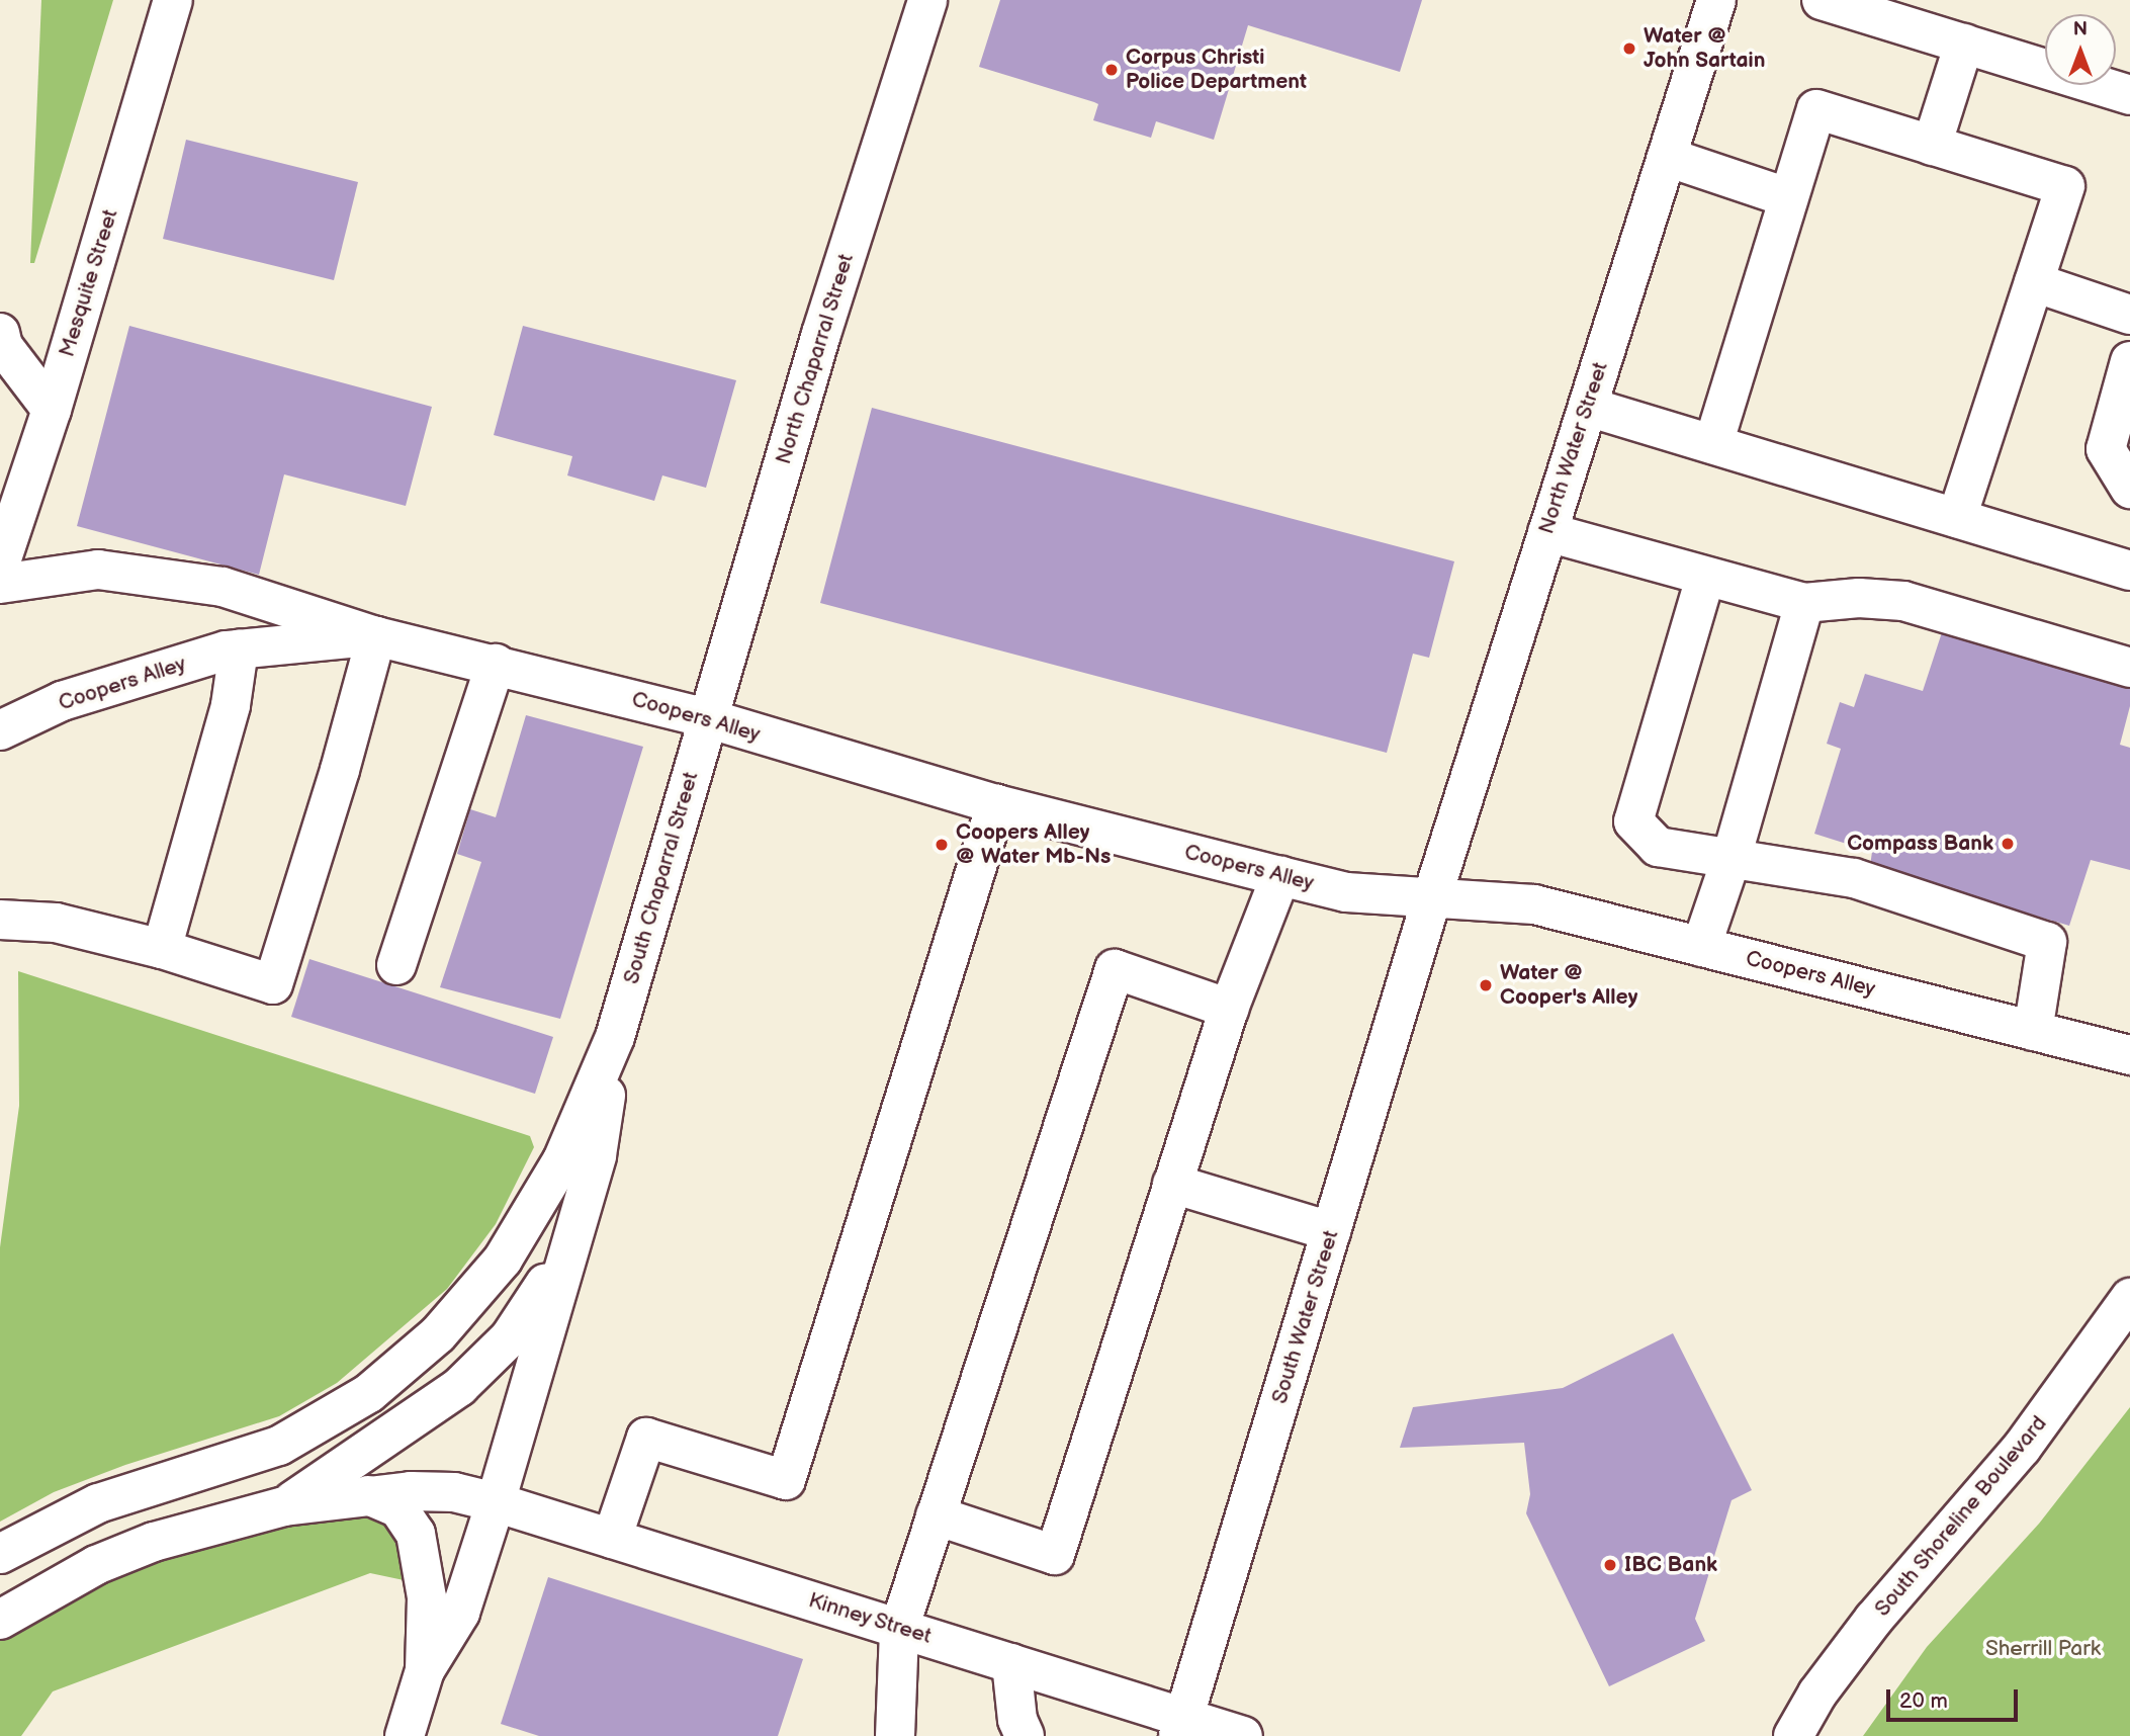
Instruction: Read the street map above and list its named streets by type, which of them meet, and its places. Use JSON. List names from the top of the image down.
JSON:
{
  "streets": {
    "street": [
      "Mesquite Street",
      "North Chaparral Street",
      "North Water Street",
      "Coopers Alley",
      "South Chaparral Street",
      "South Water Street",
      "South Shoreline Boulevard",
      "Kinney Street"
    ]
  },
  "crossings": [
    ["North Chaparral Street", "Coopers Alley"],
    ["North Chaparral Street", "South Chaparral Street"],
    ["North Water Street", "Coopers Alley"],
    ["North Water Street", "South Water Street"],
    ["Coopers Alley", "South Chaparral Street"],
    ["Coopers Alley", "South Water Street"],
    ["South Water Street", "Kinney Street"]
  ],
  "parks": ["Sherrill Park"],
  "places": [
    "Water @ John Sartain",
    "Corpus Christi Police Department",
    "Compass Bank",
    "Coopers Alley @ Water Mb-Ns",
    "Water @ Cooper's Alley",
    "IBC Bank"
  ],
  "scale_bar": "20 m",
  "north": "top"
}
